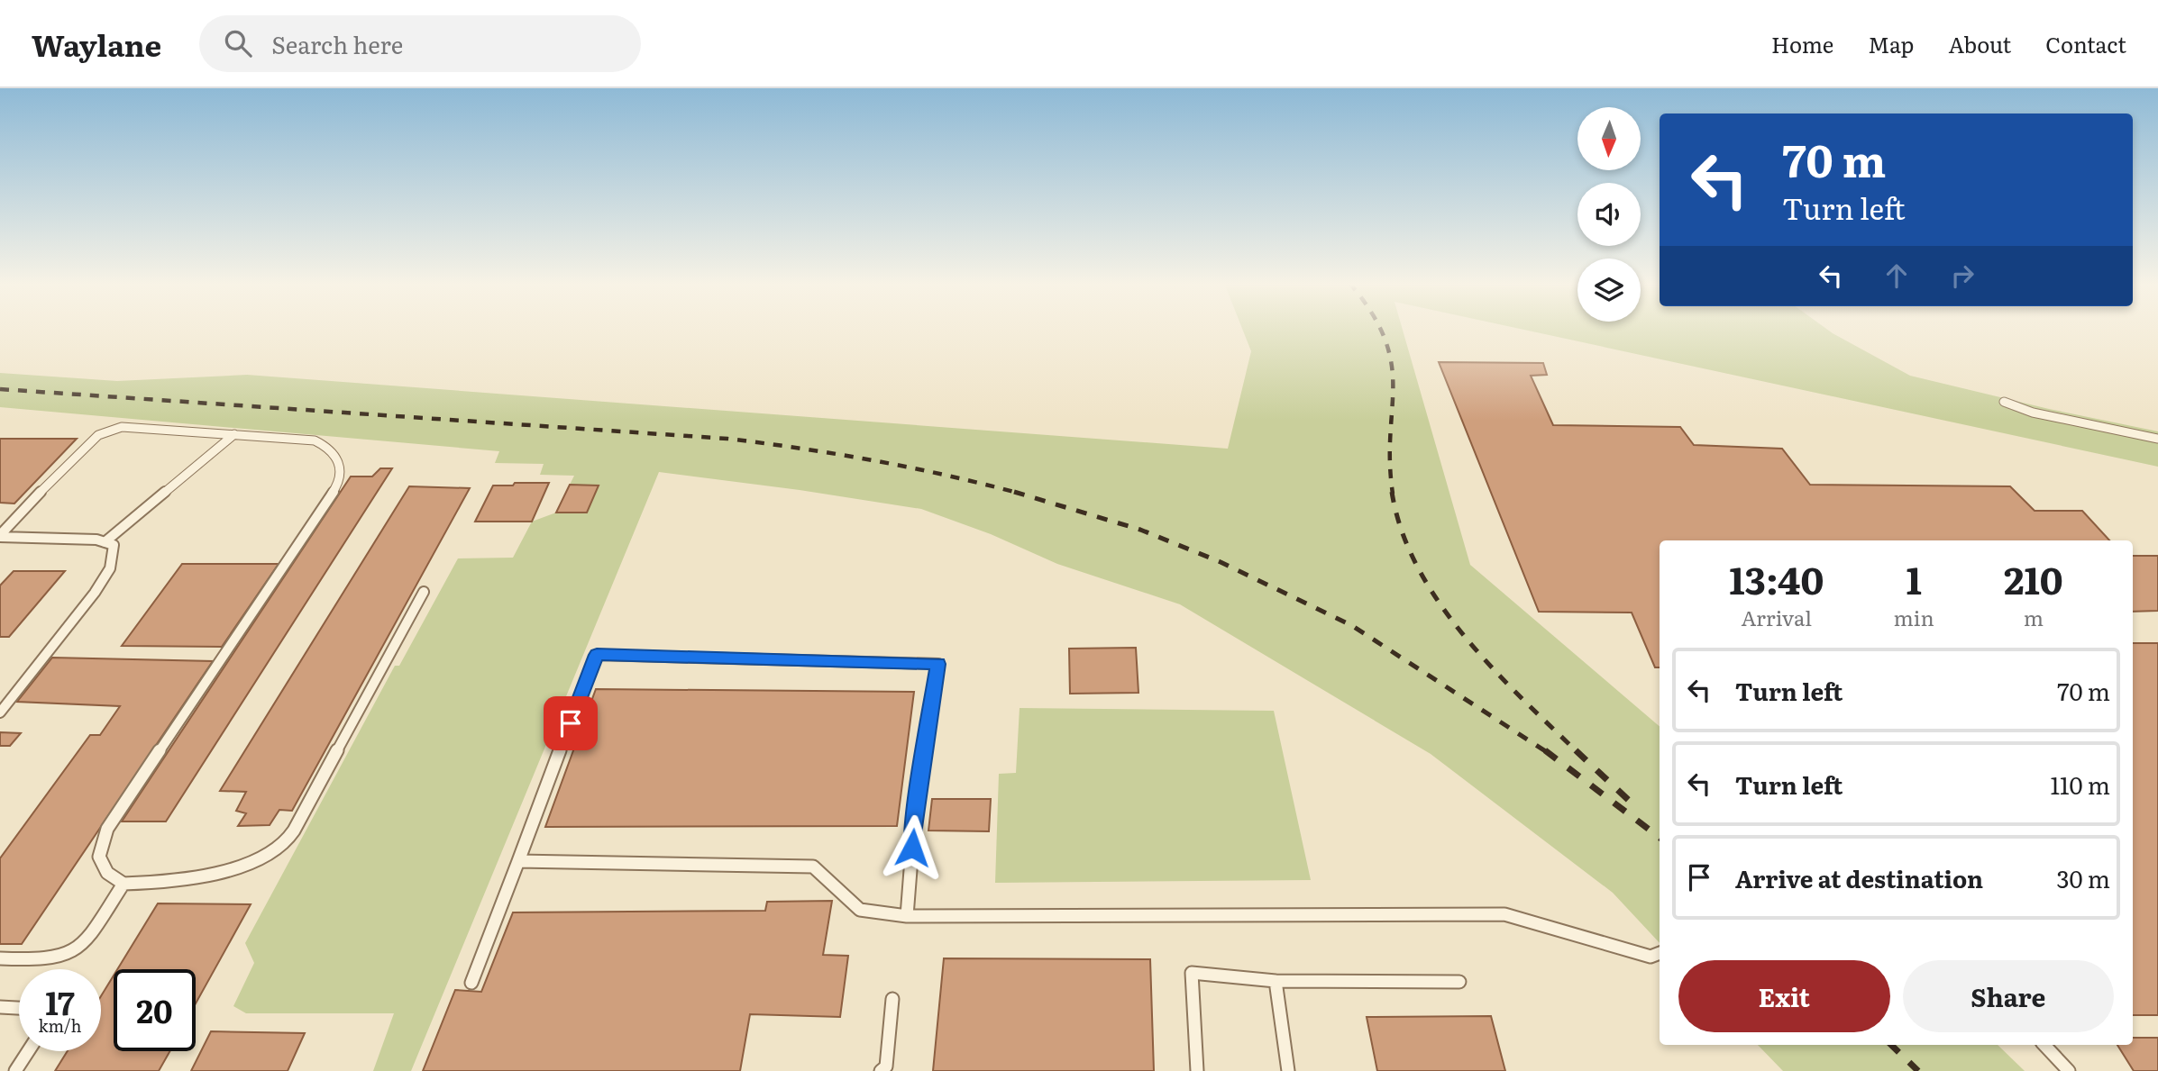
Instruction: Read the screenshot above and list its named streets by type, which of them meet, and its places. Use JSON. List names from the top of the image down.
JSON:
{
  "north": "bottom",
  "page": {
    "header": "Waylane",
    "search": "Search here",
    "nav": [
      "Home",
      "Map",
      "About",
      "Contact"
    ],
    "turn": ["70 m", "Turn left"],
    "eta": [
      "13:40",
      "Arrival",
      "1",
      "min",
      "210",
      "m"
    ],
    "list": [
      {
        "name": "Turn left",
        "value": "70 m"
      },
      {
        "name": "Turn left",
        "value": "110 m"
      },
      {
        "name": "Arrive at destination",
        "value": "30 m"
      }
    ],
    "buttons": ["Exit", "Share"],
    "speed": "17 km/h",
    "limit": "20"
  }
}
